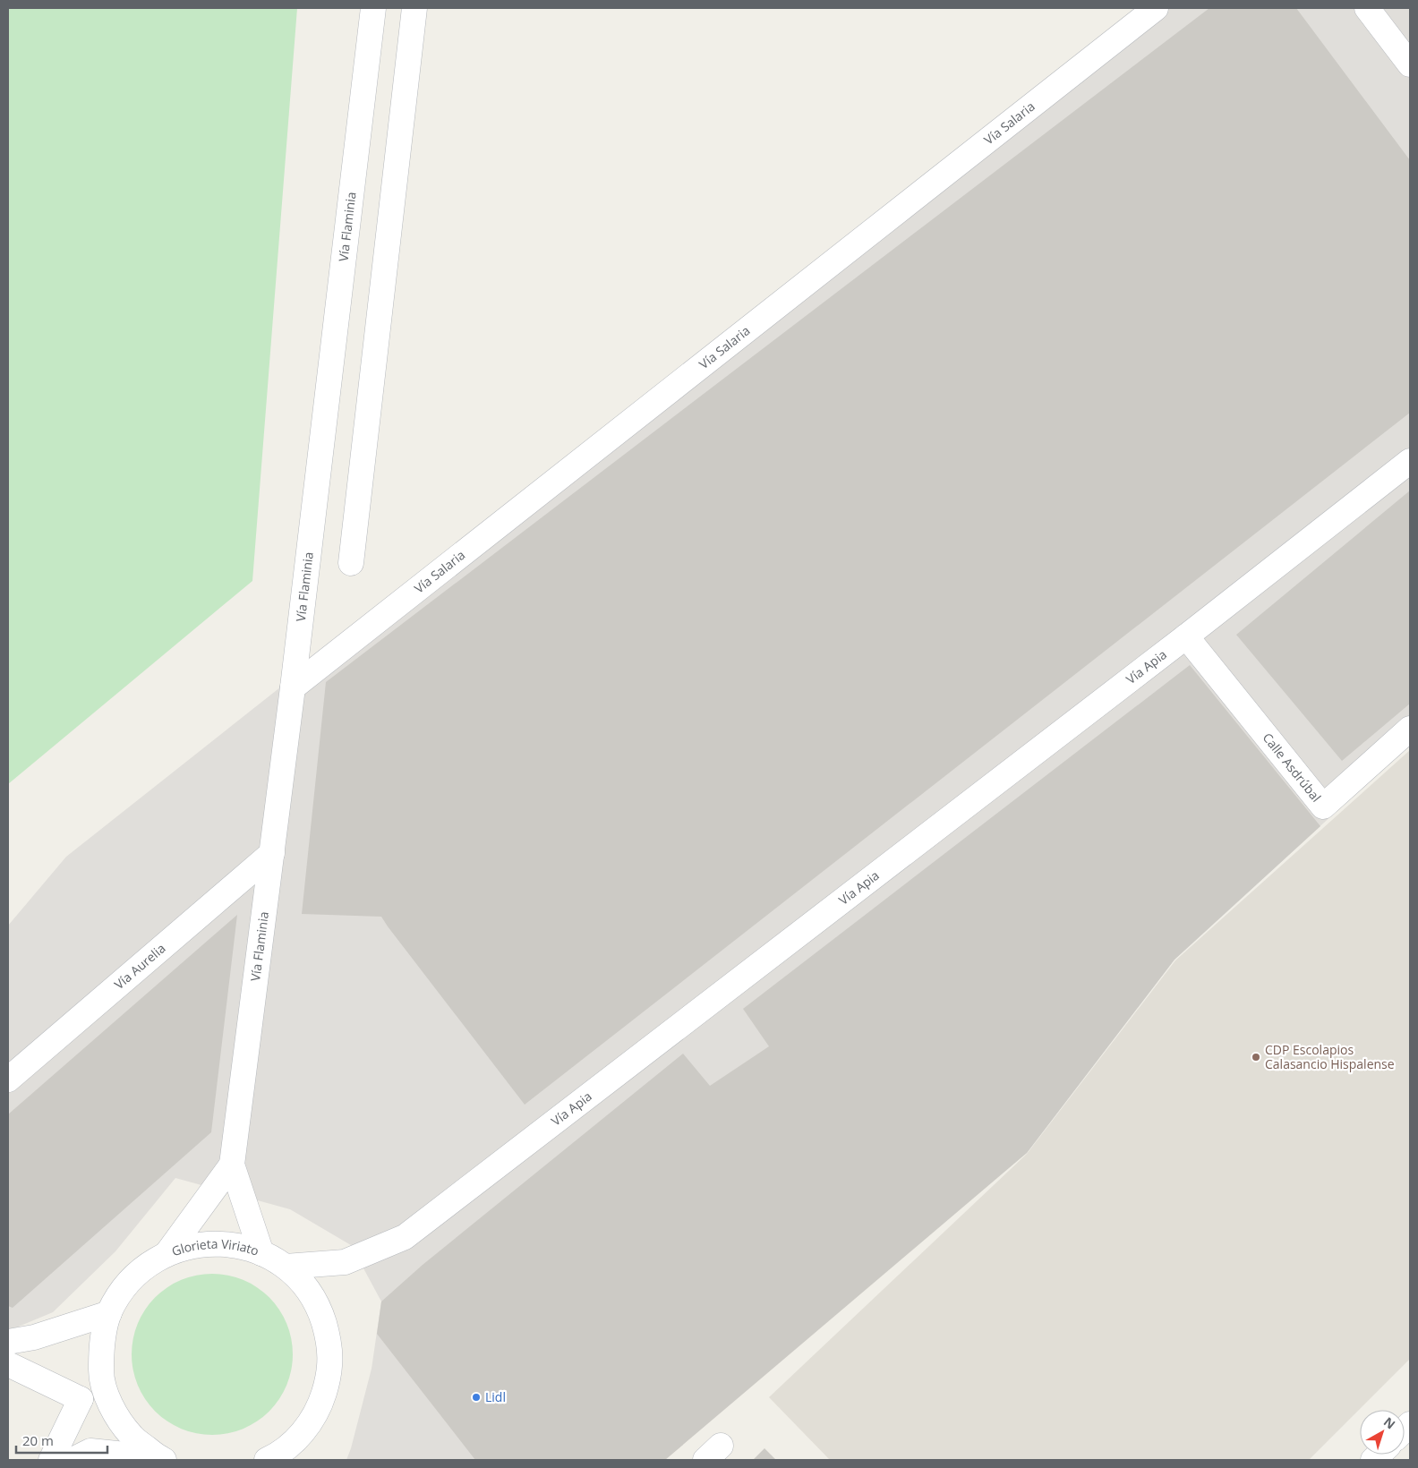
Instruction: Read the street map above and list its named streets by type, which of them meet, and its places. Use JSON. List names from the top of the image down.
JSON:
{
  "streets": {
    "street": [
      "Vía Salaria",
      "Vía Flaminia",
      "Vía Apia",
      "Calle Asdrúbal",
      "Vía Aurelia",
      "Glorieta Viriato"
    ]
  },
  "crossings": [
    ["Vía Salaria", "Vía Flaminia"],
    ["Vía Flaminia", "Vía Aurelia"],
    ["Vía Flaminia", "Glorieta Viriato"],
    ["Vía Apia", "Calle Asdrúbal"],
    ["Vía Apia", "Glorieta Viriato"]
  ],
  "places": ["CDP Escolapios Calasancio Hispalense", "Lidl"],
  "scale_bar": "20 m",
  "north": "top right"
}
